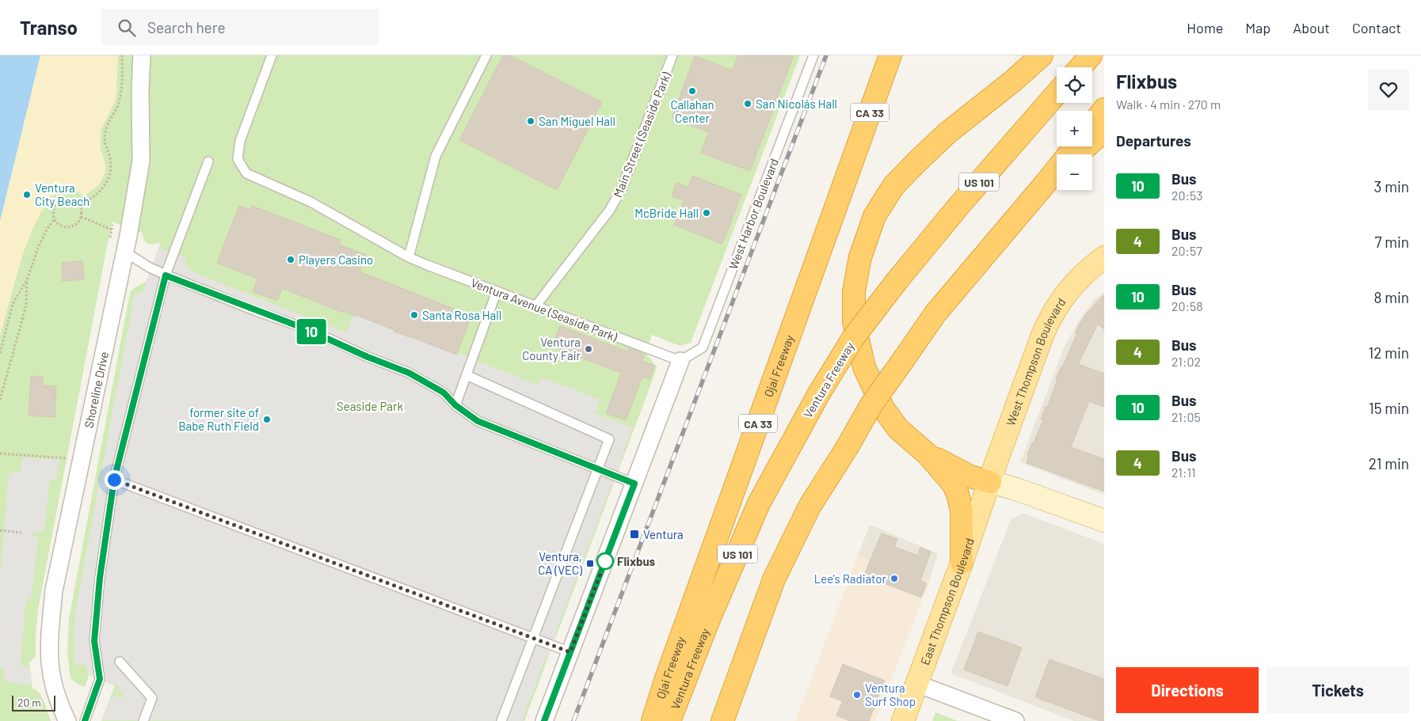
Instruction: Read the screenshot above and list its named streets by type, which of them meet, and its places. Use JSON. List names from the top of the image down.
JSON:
{
  "streets": {
    "highway": [
      "CA 33",
      "US 101",
      "Ojai Freeway",
      "Ventura Freeway"
    ],
    "main road": ["West Thompson Boulevard", "East Thompson Boulevard"],
    "street": ["Shoreline Drive"],
    "lane": ["Main Street (Seaside Park)", "West Harbor Boulevard", "Ventura Avenue (Seaside Park)"]
  },
  "crossings": [
    ["Main Street (Seaside Park)", "Ventura Avenue (Seaside Park)"],
    ["West Harbor Boulevard", "Ventura Avenue (Seaside Park)"],
    ["West Thompson Boulevard", "East Thompson Boulevard"]
  ],
  "parks": ["Seaside Park"],
  "places": {
    "other": [
      "Callahan Center",
      "San Nicolás Hall",
      "San Miguel Hall",
      "Ventura City Beach",
      "McBride Hall",
      "Players Casino",
      "Santa Rosa Hall",
      "Ventura County Fair",
      "former site of Babe Ruth Field",
      "Flixbus",
      "Lee's Radiator",
      "Ventura Surf Shop"
    ],
    "transit": ["Ventura", "Ventura, CA (VEC)"]
  },
  "lines": ["bus line 10"],
  "scale_bar": "20 m",
  "page": {
    "header": "Transo",
    "search": "Search here",
    "nav": [
      "Home",
      "Map",
      "About",
      "Contact"
    ],
    "on_map": "10",
    "heading": [
      ["Flixbus", "Walk · 4 min · 270 m"],
      "Departures"
    ],
    "map_buttons": ["+", "−"],
    "list": [
      {
        "mark": "10",
        "name": "Bus",
        "note": "20:53",
        "value": "3 min"
      },
      {
        "mark": "4",
        "name": "Bus",
        "note": "20:57",
        "value": "7 min"
      },
      {
        "mark": "10",
        "name": "Bus",
        "note": "20:58",
        "value": "8 min"
      },
      {
        "mark": "4",
        "name": "Bus",
        "note": "21:02",
        "value": "12 min"
      },
      {
        "mark": "10",
        "name": "Bus",
        "note": "21:05",
        "value": "15 min"
      },
      {
        "mark": "4",
        "name": "Bus",
        "note": "21:11",
        "value": "21 min"
      }
    ],
    "buttons": ["Directions", "Tickets"],
    "scale": "20 m"
  }
}
